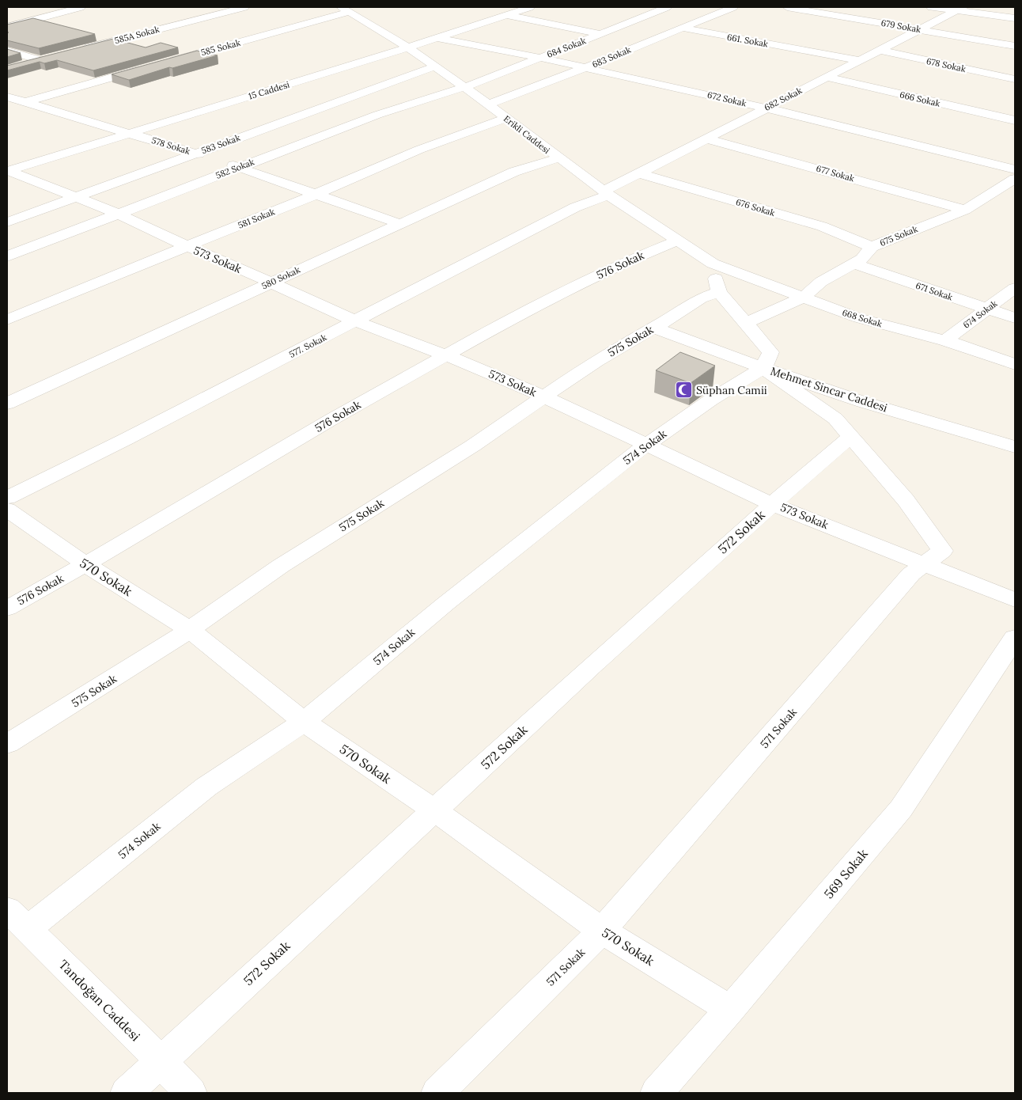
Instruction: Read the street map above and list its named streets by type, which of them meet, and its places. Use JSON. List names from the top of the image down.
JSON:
{
  "streets": {
    "street": [
      "679 Sokak",
      "585A Sokak",
      "661. Sokak",
      "585 Sokak",
      "684 Sokak",
      "683 Sokak",
      "678 Sokak",
      "15 Caddesi",
      "672 Sokak",
      "682 Sokak",
      "666 Sokak",
      "Erikli Caddesi",
      "583 Sokak",
      "578 Sokak",
      "582 Sokak",
      "677 Sokak",
      "676 Sokak",
      "581 Sokak",
      "675 Sokak",
      "573 Sokak",
      "576 Sokak",
      "580 Sokak",
      "671 Sokak",
      "674 Sokak",
      "668 Sokak",
      "575 Sokak",
      "577. Sokak",
      "Mehmet Sincar Caddesi",
      "574 Sokak",
      "572 Sokak",
      "570 Sokak",
      "571 Sokak",
      "569 Sokak",
      "Tandoğan Caddesi"
    ]
  },
  "crossings": [
    ["679 Sokak", "682 Sokak"],
    ["661. Sokak", "683 Sokak"],
    ["661. Sokak", "682 Sokak"],
    ["585 Sokak", "Erikli Caddesi"],
    ["585 Sokak", "578 Sokak"],
    ["684 Sokak", "672 Sokak"],
    ["684 Sokak", "Erikli Caddesi"],
    ["684 Sokak", "582 Sokak"],
    ["683 Sokak", "672 Sokak"],
    ["683 Sokak", "Erikli Caddesi"],
    ["678 Sokak", "682 Sokak"],
    ["15 Caddesi", "672 Sokak"],
    ["15 Caddesi", "Erikli Caddesi"],
    ["15 Caddesi", "578 Sokak"],
    ["15 Caddesi", "573 Sokak"],
    ["672 Sokak", "682 Sokak"],
    ["682 Sokak", "666 Sokak"],
    ["682 Sokak", "Erikli Caddesi"],
    ["682 Sokak", "677 Sokak"],
    ["682 Sokak", "676 Sokak"],
    ["682 Sokak", "577. Sokak"],
    ["Erikli Caddesi", "583 Sokak"],
    ["Erikli Caddesi", "582 Sokak"],
    ["Erikli Caddesi", "581 Sokak"],
    ["Erikli Caddesi", "576 Sokak"],
    ["Erikli Caddesi", "580 Sokak"],
    ["Erikli Caddesi", "668 Sokak"],
    ["Erikli Caddesi", "577. Sokak"],
    ["Erikli Caddesi", "Mehmet Sincar Caddesi"],
    ["583 Sokak", "578 Sokak"],
    ["583 Sokak", "573 Sokak"],
    ["578 Sokak", "582 Sokak"],
    ["578 Sokak", "581 Sokak"],
    ["578 Sokak", "580 Sokak"],
    ["582 Sokak", "573 Sokak"],
    ["677 Sokak", "675 Sokak"],
    ["676 Sokak", "675 Sokak"],
    ["581 Sokak", "573 Sokak"],
    ["675 Sokak", "671 Sokak"],
    ["675 Sokak", "668 Sokak"],
    ["675 Sokak", "Mehmet Sincar Caddesi"],
    ["573 Sokak", "576 Sokak"],
    ["573 Sokak", "580 Sokak"],
    ["573 Sokak", "575 Sokak"],
    ["573 Sokak", "577. Sokak"],
    ["573 Sokak", "574 Sokak"],
    ["573 Sokak", "572 Sokak"],
    ["573 Sokak", "571 Sokak"],
    ["576 Sokak", "570 Sokak"],
    ["671 Sokak", "674 Sokak"],
    ["674 Sokak", "668 Sokak"],
    ["668 Sokak", "Mehmet Sincar Caddesi"],
    ["575 Sokak", "Mehmet Sincar Caddesi"],
    ["575 Sokak", "570 Sokak"],
    ["Mehmet Sincar Caddesi", "574 Sokak"],
    ["Mehmet Sincar Caddesi", "571 Sokak"],
    ["574 Sokak", "570 Sokak"],
    ["574 Sokak", "571 Sokak"],
    ["574 Sokak", "Tandoğan Caddesi"],
    ["572 Sokak", "570 Sokak"],
    ["572 Sokak", "571 Sokak"],
    ["572 Sokak", "Tandoğan Caddesi"],
    ["570 Sokak", "571 Sokak"],
    ["570 Sokak", "569 Sokak"]
  ],
  "places": {
    "mosque": ["Süphan Camii"]
  }
}
